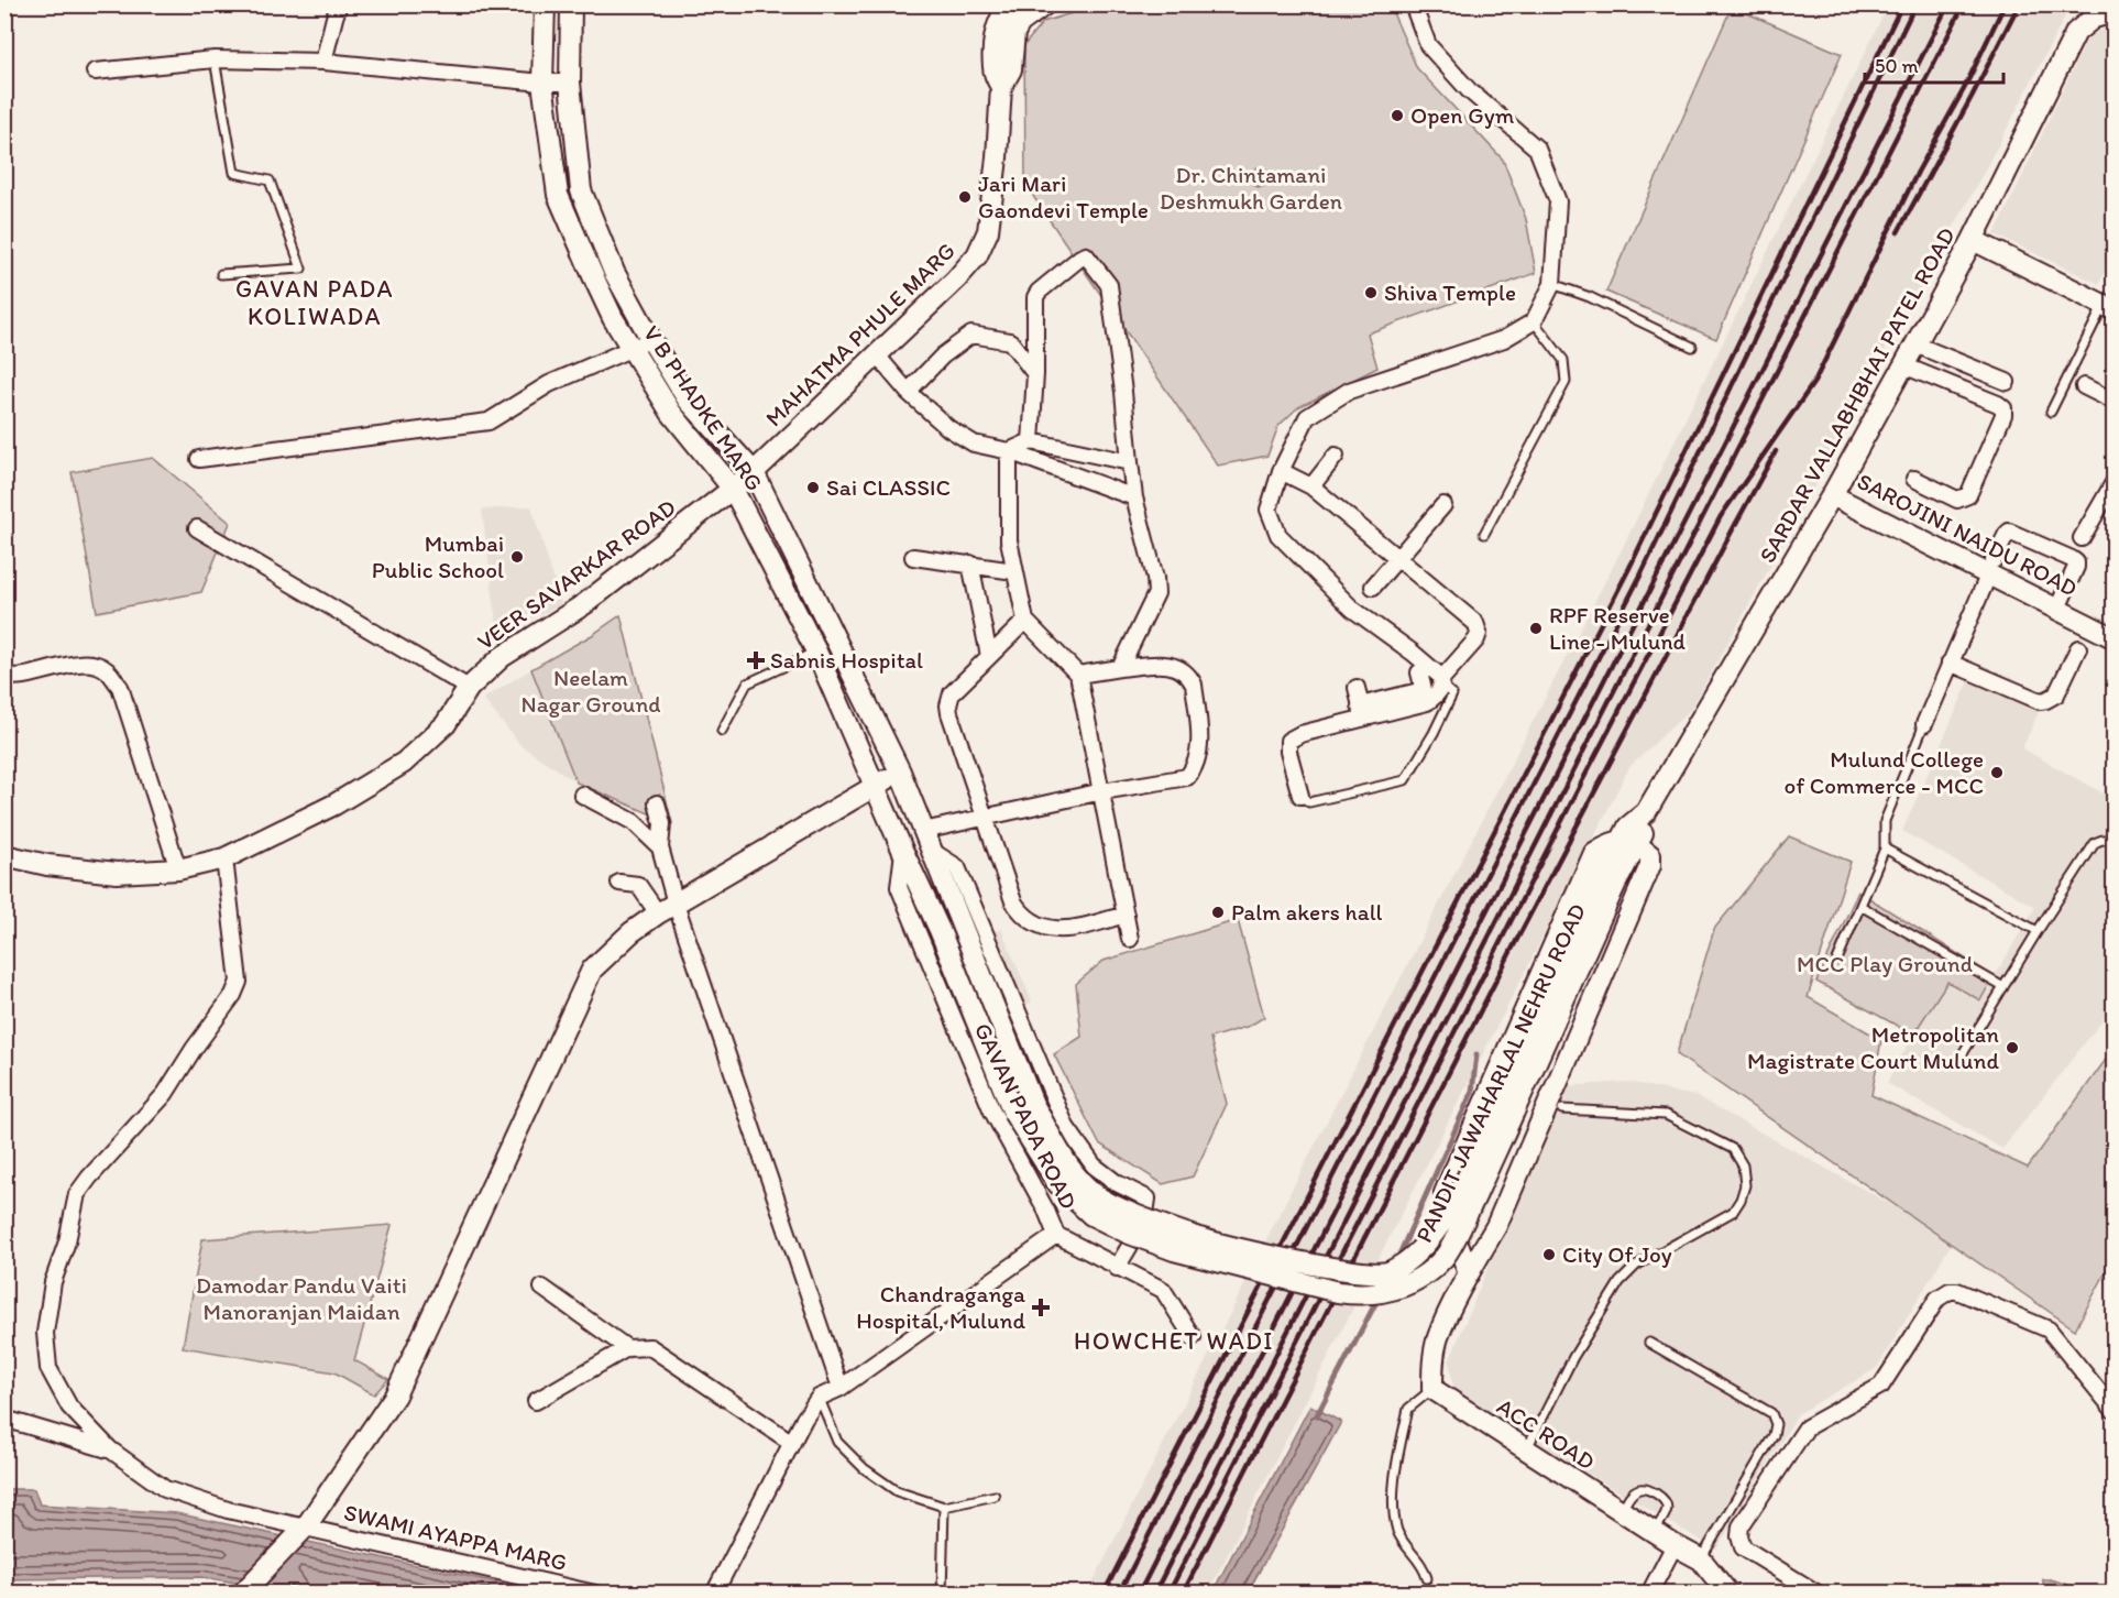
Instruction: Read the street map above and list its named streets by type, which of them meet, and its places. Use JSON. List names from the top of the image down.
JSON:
{
  "streets": {
    "main road": [
      "MAHATMA PHULE MARG",
      "SARDAR VALLABHBHAI PATEL ROAD",
      "V B PHADKE MARG",
      "SAROJINI NAIDU ROAD",
      "VEER SAVARKAR ROAD",
      "PANDIT JAWAHARLAL NEHRU ROAD",
      "ACC ROAD"
    ],
    "street": ["GAVAN PADA ROAD", "SWAMI AYAPPA MARG"]
  },
  "crossings": [
    ["MAHATMA PHULE MARG", "V B PHADKE MARG"],
    ["MAHATMA PHULE MARG", "VEER SAVARKAR ROAD"],
    ["SARDAR VALLABHBHAI PATEL ROAD", "SAROJINI NAIDU ROAD"],
    ["SARDAR VALLABHBHAI PATEL ROAD", "PANDIT JAWAHARLAL NEHRU ROAD"],
    ["V B PHADKE MARG", "VEER SAVARKAR ROAD"],
    ["V B PHADKE MARG", "PANDIT JAWAHARLAL NEHRU ROAD"],
    ["V B PHADKE MARG", "GAVAN PADA ROAD"]
  ],
  "districts": ["GAVAN PADA KOLIWADA", "HOWCHET WADI"],
  "parks": [
    "Dr. Chintamani Deshmukh Garden",
    "Neelam Nagar Ground",
    "MCC Play Ground",
    "Damodar Pandu Vaiti Manoranjan Maidan"
  ],
  "places": {
    "other": [
      "Open Gym",
      "Jari Mari Gaondevi Temple",
      "Shiva Temple",
      "Sai CLASSIC",
      "Mumbai Public School",
      "RPF Reserve Line - Mulund",
      "Mulund College of Commerce - MCC",
      "Palm akers hall",
      "Metropolitan Magistrate Court Mulund",
      "City Of Joy"
    ],
    "health": ["Sabnis Hospital", "Chandraganga Hospital, Mulund"]
  },
  "scale_bar": "50 m"
}
